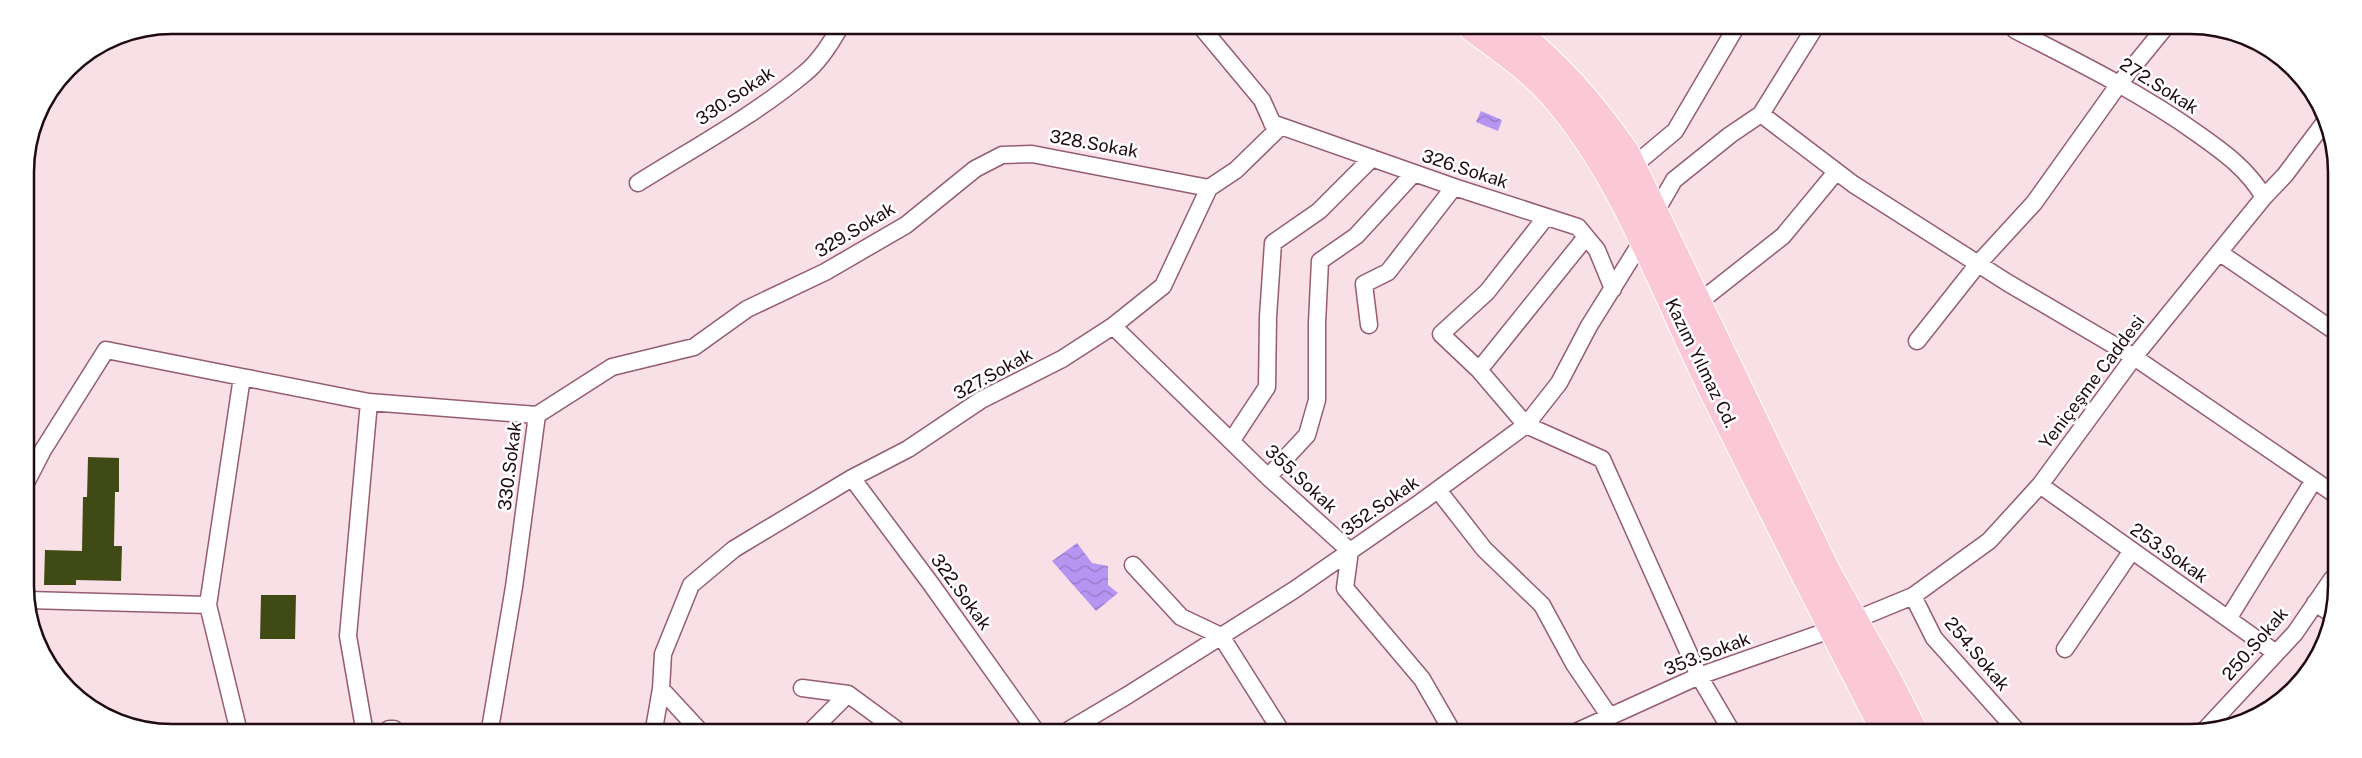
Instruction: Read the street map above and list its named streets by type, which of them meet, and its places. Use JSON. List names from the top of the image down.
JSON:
{
  "streets": {
    "highway": ["Kazım Yılmaz Cd."],
    "street": [
      "272.Sokak",
      "330.Sokak",
      "328.Sokak",
      "326.Sokak",
      "329.Sokak",
      "327.Sokak",
      "Yeniçeşme Caddesi",
      "355.Sokak",
      "352.Sokak",
      "253.Sokak",
      "322.Sokak",
      "250.Sokak",
      "353.Sokak",
      "254.Sokak"
    ]
  },
  "crossings": [
    ["272.Sokak", "Yeniçeşme Caddesi"],
    ["330.Sokak", "329.Sokak"],
    ["328.Sokak", "329.Sokak"],
    ["328.Sokak", "327.Sokak"],
    ["326.Sokak", "352.Sokak"],
    ["Kazım Yılmaz Cd.", "Yeniçeşme Caddesi"],
    ["Kazım Yılmaz Cd.", "352.Sokak"],
    ["Kazım Yılmaz Cd.", "353.Sokak"],
    ["327.Sokak", "355.Sokak"],
    ["327.Sokak", "322.Sokak"],
    ["Yeniçeşme Caddesi", "253.Sokak"],
    ["Yeniçeşme Caddesi", "353.Sokak"],
    ["Yeniçeşme Caddesi", "254.Sokak"],
    ["355.Sokak", "352.Sokak"],
    ["253.Sokak", "250.Sokak"]
  ]
}
